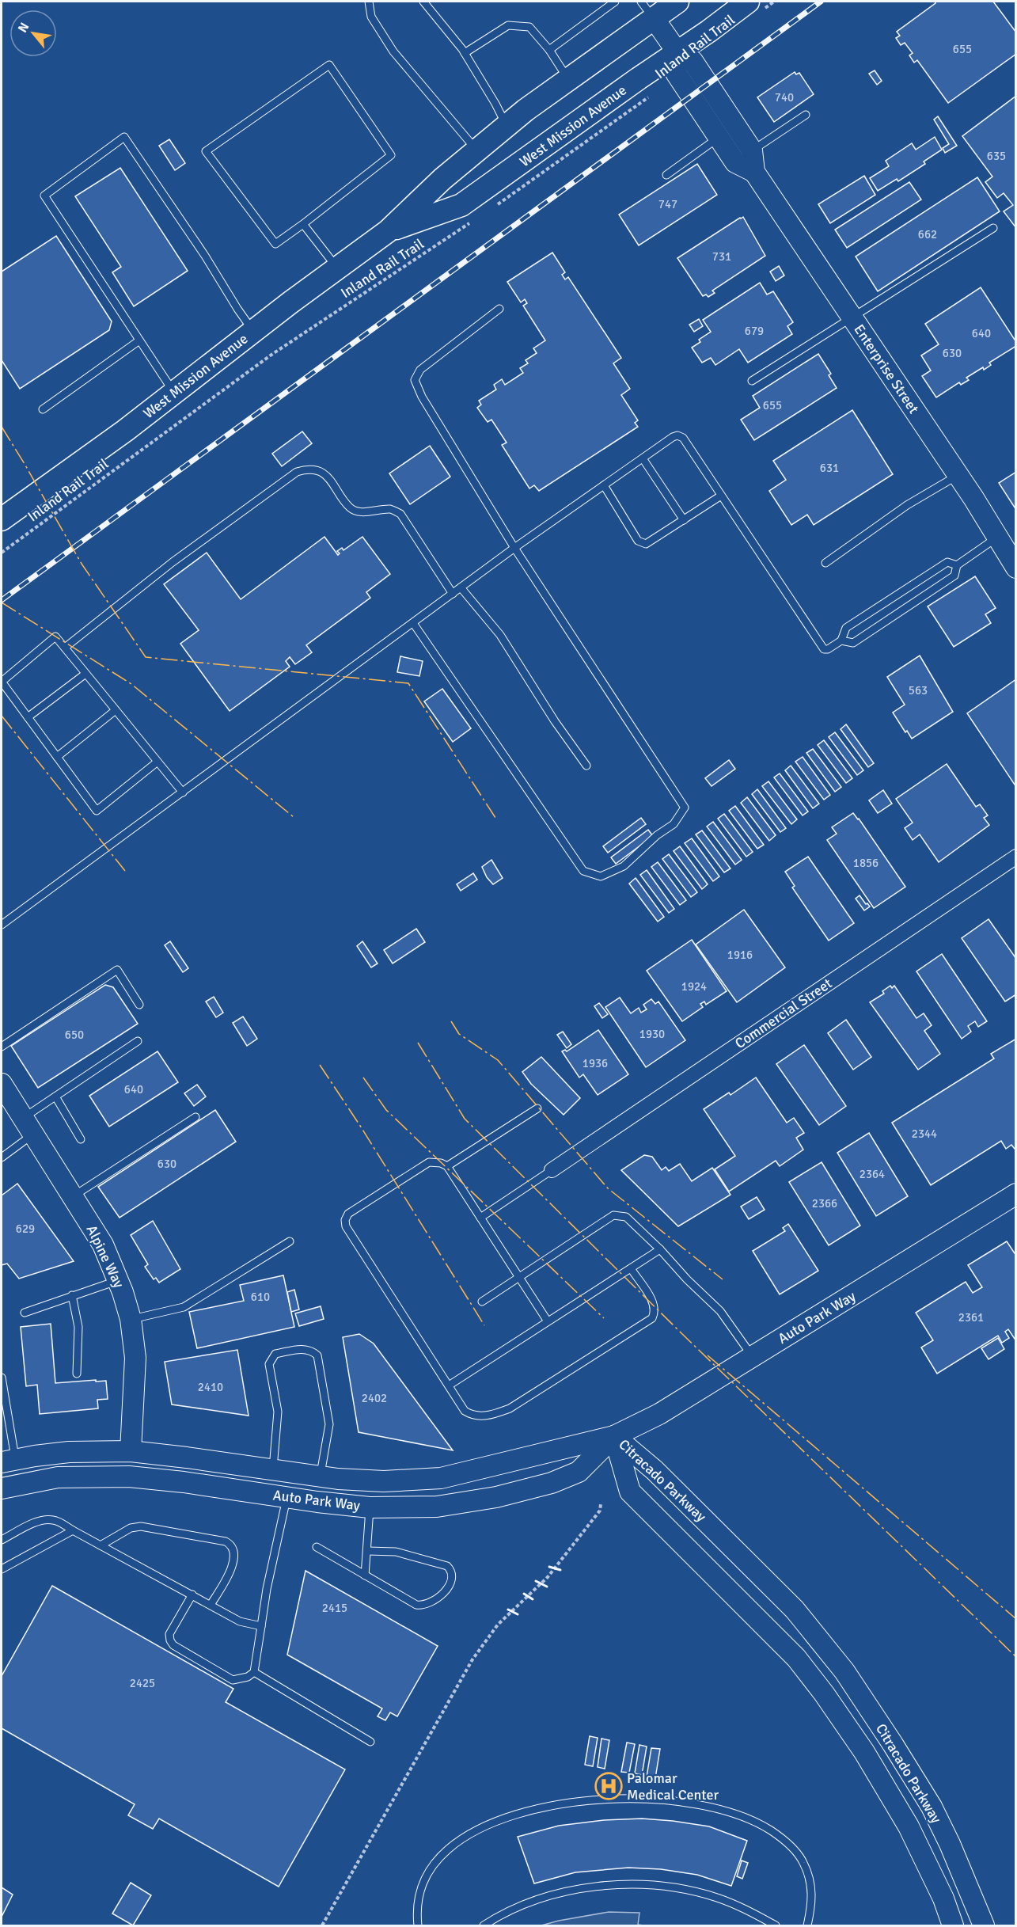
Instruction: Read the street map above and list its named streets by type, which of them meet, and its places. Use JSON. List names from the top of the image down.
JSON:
{
  "streets": {
    "main road": [
      "West Mission Avenue",
      "Enterprise Street",
      "Alpine Way",
      "Auto Park Way",
      "Citracado Parkway"
    ],
    "street": ["Commercial Street"],
    "path": ["Inland Rail Trail"]
  },
  "crossings": [
    ["West Mission Avenue", "Enterprise Street"],
    ["Alpine Way", "Auto Park Way"],
    ["Auto Park Way", "Citracado Parkway"]
  ],
  "places": {
    "hospital": ["Palomar Medical Center"]
  },
  "house_numbers": [
    "655",
    "740",
    "635",
    "747",
    "662",
    "731",
    "679",
    "640",
    "630",
    "655",
    "631",
    "563",
    "1856",
    "1916",
    "1924",
    "1930",
    "650",
    "1936",
    "640",
    "2344",
    "630",
    "2364",
    "2366",
    "629",
    "610",
    "2361",
    "2410",
    "2402",
    "2415",
    "2425"
  ],
  "north": "top left"
}
